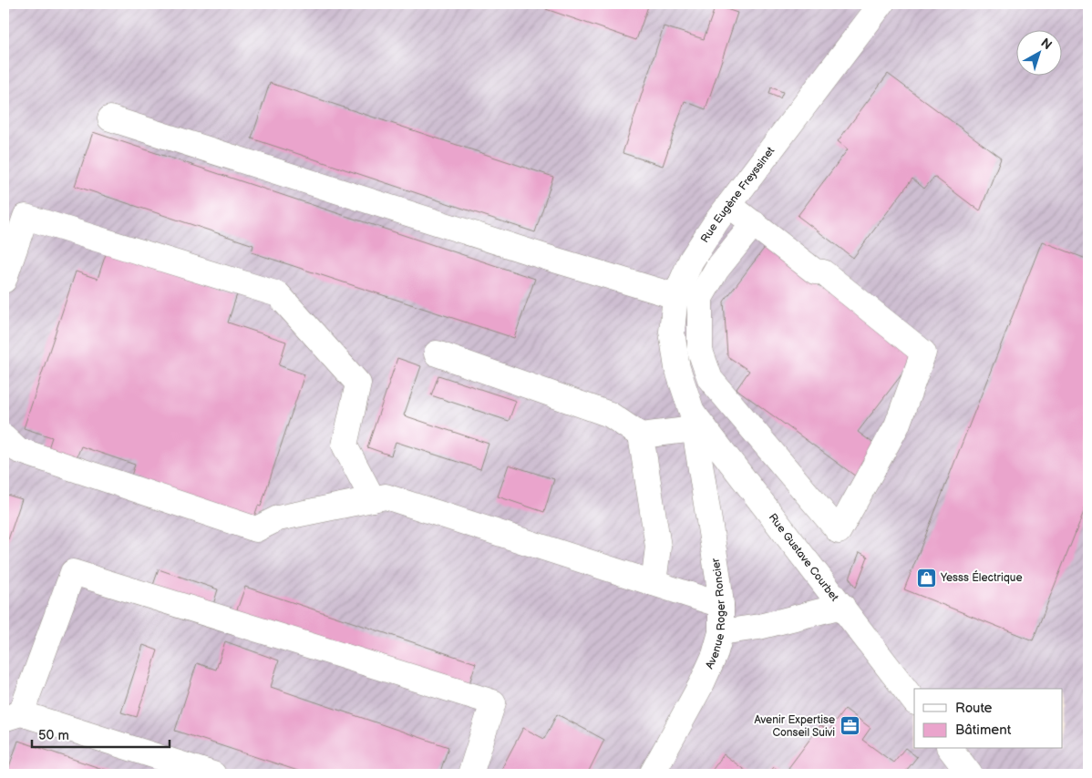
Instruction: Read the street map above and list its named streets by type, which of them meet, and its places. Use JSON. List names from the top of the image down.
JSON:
{
  "streets": {
    "street": ["Rue Eugène Freyssinet", "Rue Gustave Courbet", "Avenue Roger Roncier"]
  },
  "crossings": [
    ["Rue Eugène Freyssinet", "Rue Gustave Courbet"],
    ["Rue Eugène Freyssinet", "Avenue Roger Roncier"],
    ["Rue Gustave Courbet", "Avenue Roger Roncier"]
  ],
  "places": {
    "shop": ["Yesss Électrique"],
    "office": ["Avenir Expertise Conseil Suivi"]
  },
  "legend": ["Route", "Bâtiment"],
  "scale_bar": "50 m",
  "north": "top right"
}
